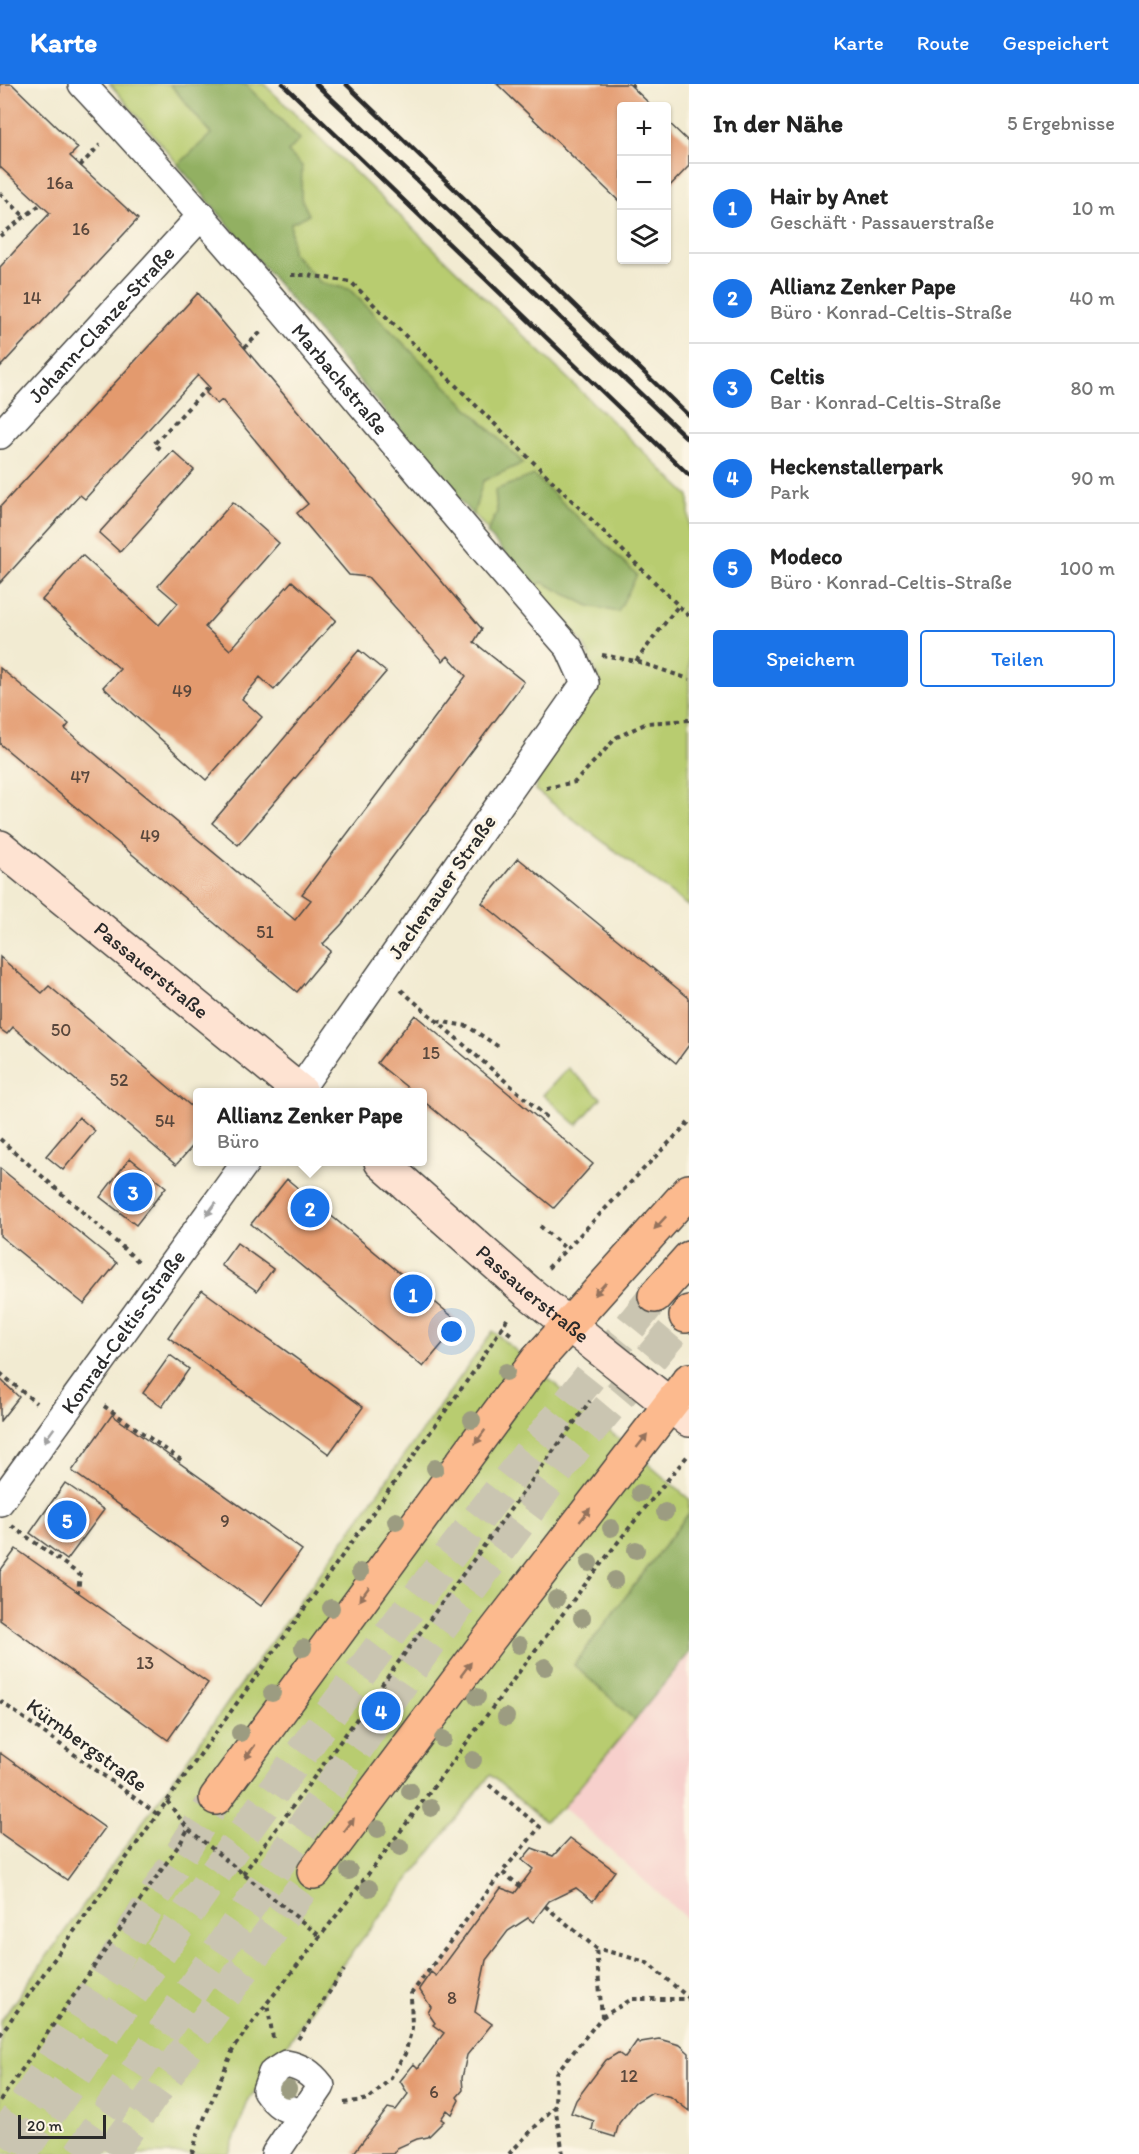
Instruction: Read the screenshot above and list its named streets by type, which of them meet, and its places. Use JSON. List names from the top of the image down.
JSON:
{
  "streets": {
    "street": [
      "Johann-Clanze-Straße",
      "Marbachstraße",
      "Jachenauer Straße",
      "Passauerstraße",
      "Konrad-Celtis-Straße"
    ],
    "path": ["Kürnbergstraße"]
  },
  "crossings": [
    ["Johann-Clanze-Straße", "Marbachstraße"],
    ["Marbachstraße", "Jachenauer Straße"]
  ],
  "one_way": ["Konrad-Celtis-Straße"],
  "house_numbers": [
    "16a",
    "16",
    "14",
    "49",
    "47",
    "49",
    "51",
    "50",
    "15",
    "52",
    "54",
    "9",
    "13",
    "8",
    "12",
    "6"
  ],
  "scale_bar": "20 m",
  "page": {
    "header": "Karte",
    "nav": ["Karte", "Route", "Gespeichert"],
    "heading": ["In der Nähe", "5 Ergebnisse"],
    "map_buttons": ["+", "−"],
    "list": [
      {
        "mark": "1",
        "name": "Hair by Anet",
        "note": "Geschäft · Passauerstraße",
        "value": "10 m"
      },
      {
        "mark": "2",
        "name": "Allianz Zenker Pape",
        "note": "Büro · Konrad-Celtis-Straße",
        "value": "40 m"
      },
      {
        "mark": "3",
        "name": "Celtis",
        "note": "Bar · Konrad-Celtis-Straße",
        "value": "80 m"
      },
      {
        "mark": "4",
        "name": "Heckenstallerpark",
        "note": "Park",
        "value": "90 m"
      },
      {
        "mark": "5",
        "name": "Modeco",
        "note": "Büro · Konrad-Celtis-Straße",
        "value": "100 m"
      }
    ],
    "buttons": ["Speichern", "Teilen"],
    "popup": ["Allianz Zenker Pape", "Büro"],
    "pins": [
      "3",
      "2",
      "1",
      "5",
      "4"
    ],
    "scale": "20 m"
  }
}
